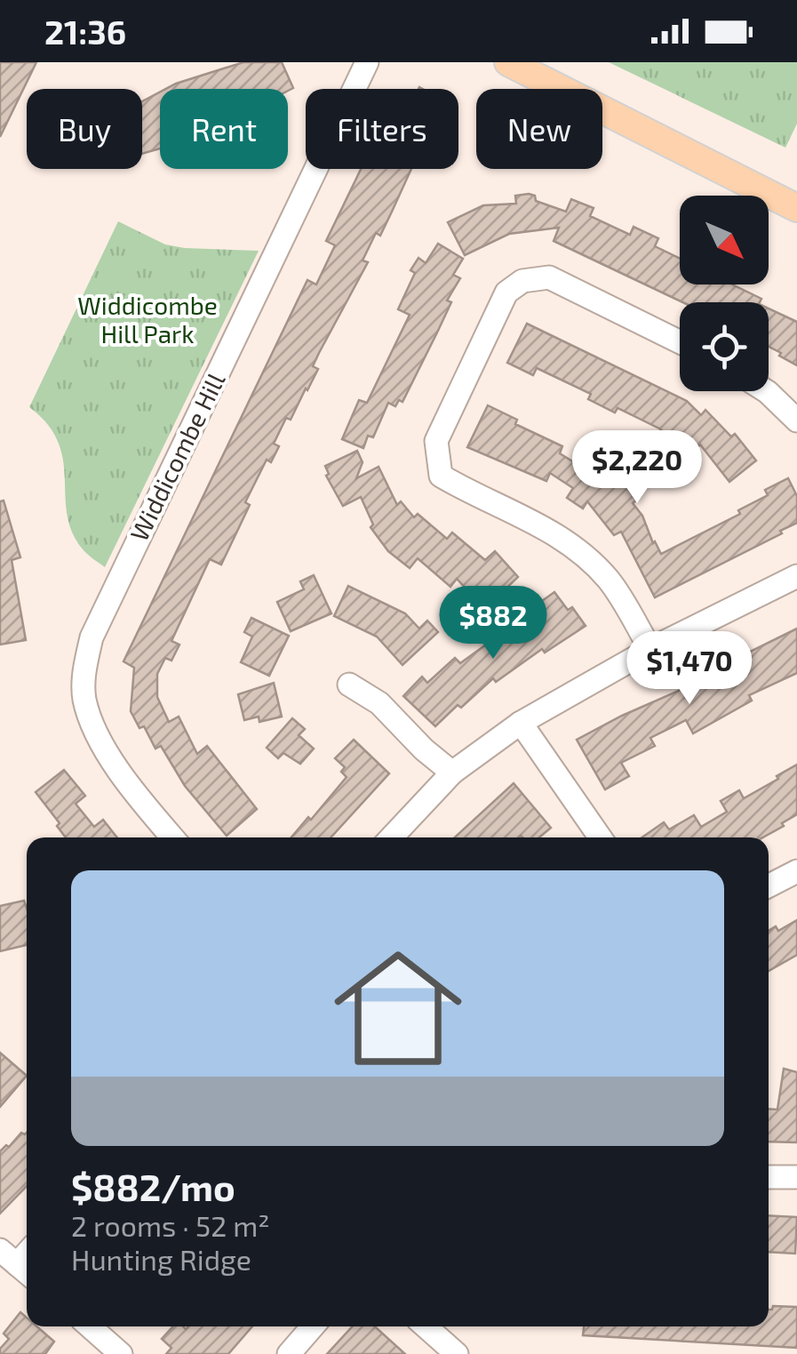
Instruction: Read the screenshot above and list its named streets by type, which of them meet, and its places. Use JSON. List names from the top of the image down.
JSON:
{
  "streets": {
    "street": ["Widdicombe Hill"]
  },
  "parks": ["Widdicombe Hill Park"],
  "north": "bottom right",
  "page": {
    "status": "21:36",
    "chip": [
      "Buy",
      "Rent",
      "Filters",
      "New"
    ],
    "price": ["$2,220", "$882", "$1,470"],
    "list": [
      {
        "name": "$882/mo",
        "note": "2 rooms · 52 m² · Hunting Ridge"
      }
    ]
  }
}
